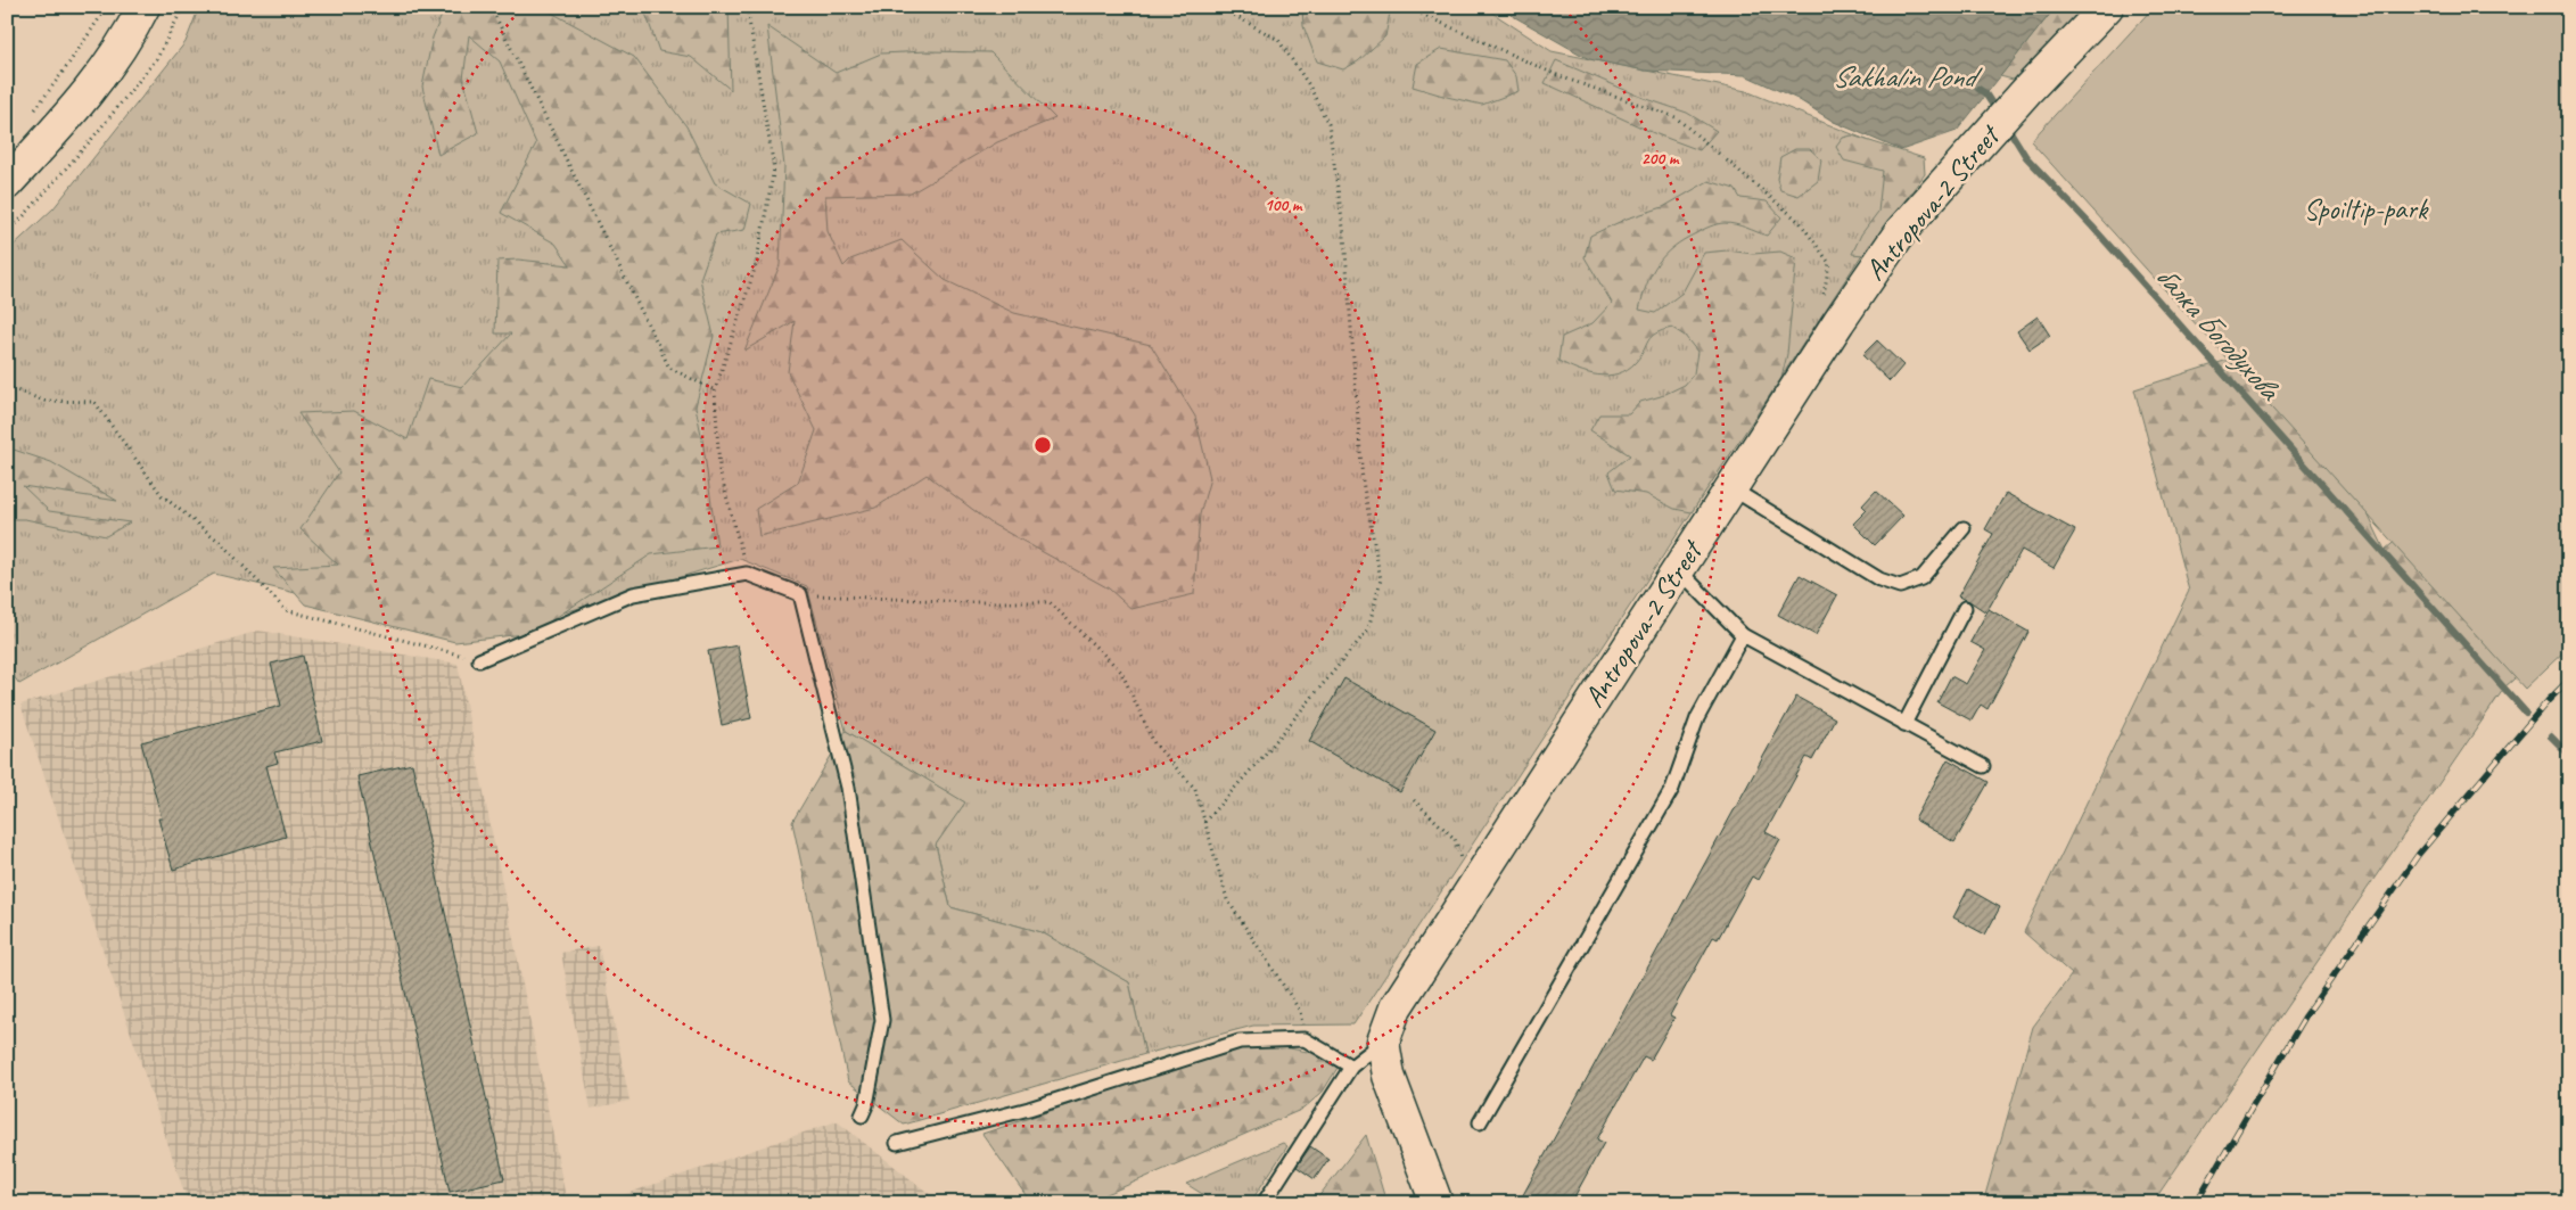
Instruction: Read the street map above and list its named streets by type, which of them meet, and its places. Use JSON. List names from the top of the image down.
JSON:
{
  "streets": {
    "street": ["Antropova-2 Street"]
  },
  "water": ["Sakhalin Pond", "балка Богодухова"],
  "parks": ["Spoiltip-park"],
  "rings": ["200 m", "100 m"]
}
